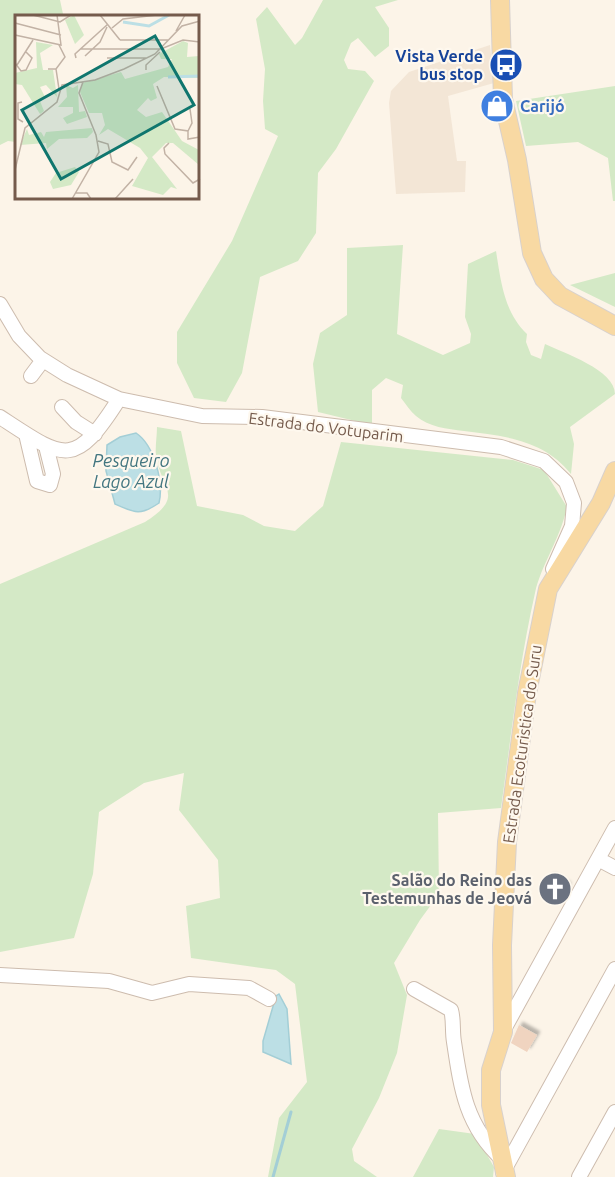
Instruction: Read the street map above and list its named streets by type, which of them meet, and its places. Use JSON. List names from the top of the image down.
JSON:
{
  "streets": {
    "main road": ["Estrada Ecoturistica do Suru"],
    "street": ["Estrada do Votuparim"]
  },
  "crossings": [
    ["Estrada do Votuparim", "Estrada Ecoturistica do Suru"]
  ],
  "water": ["Pesqueiro Lago Azul"],
  "places": {
    "bus stop": ["Vista Verde bus stop"],
    "shop": ["Carijó"],
    "church": ["Salão do Reino das Testemunhas de Jeová"]
  }
}
